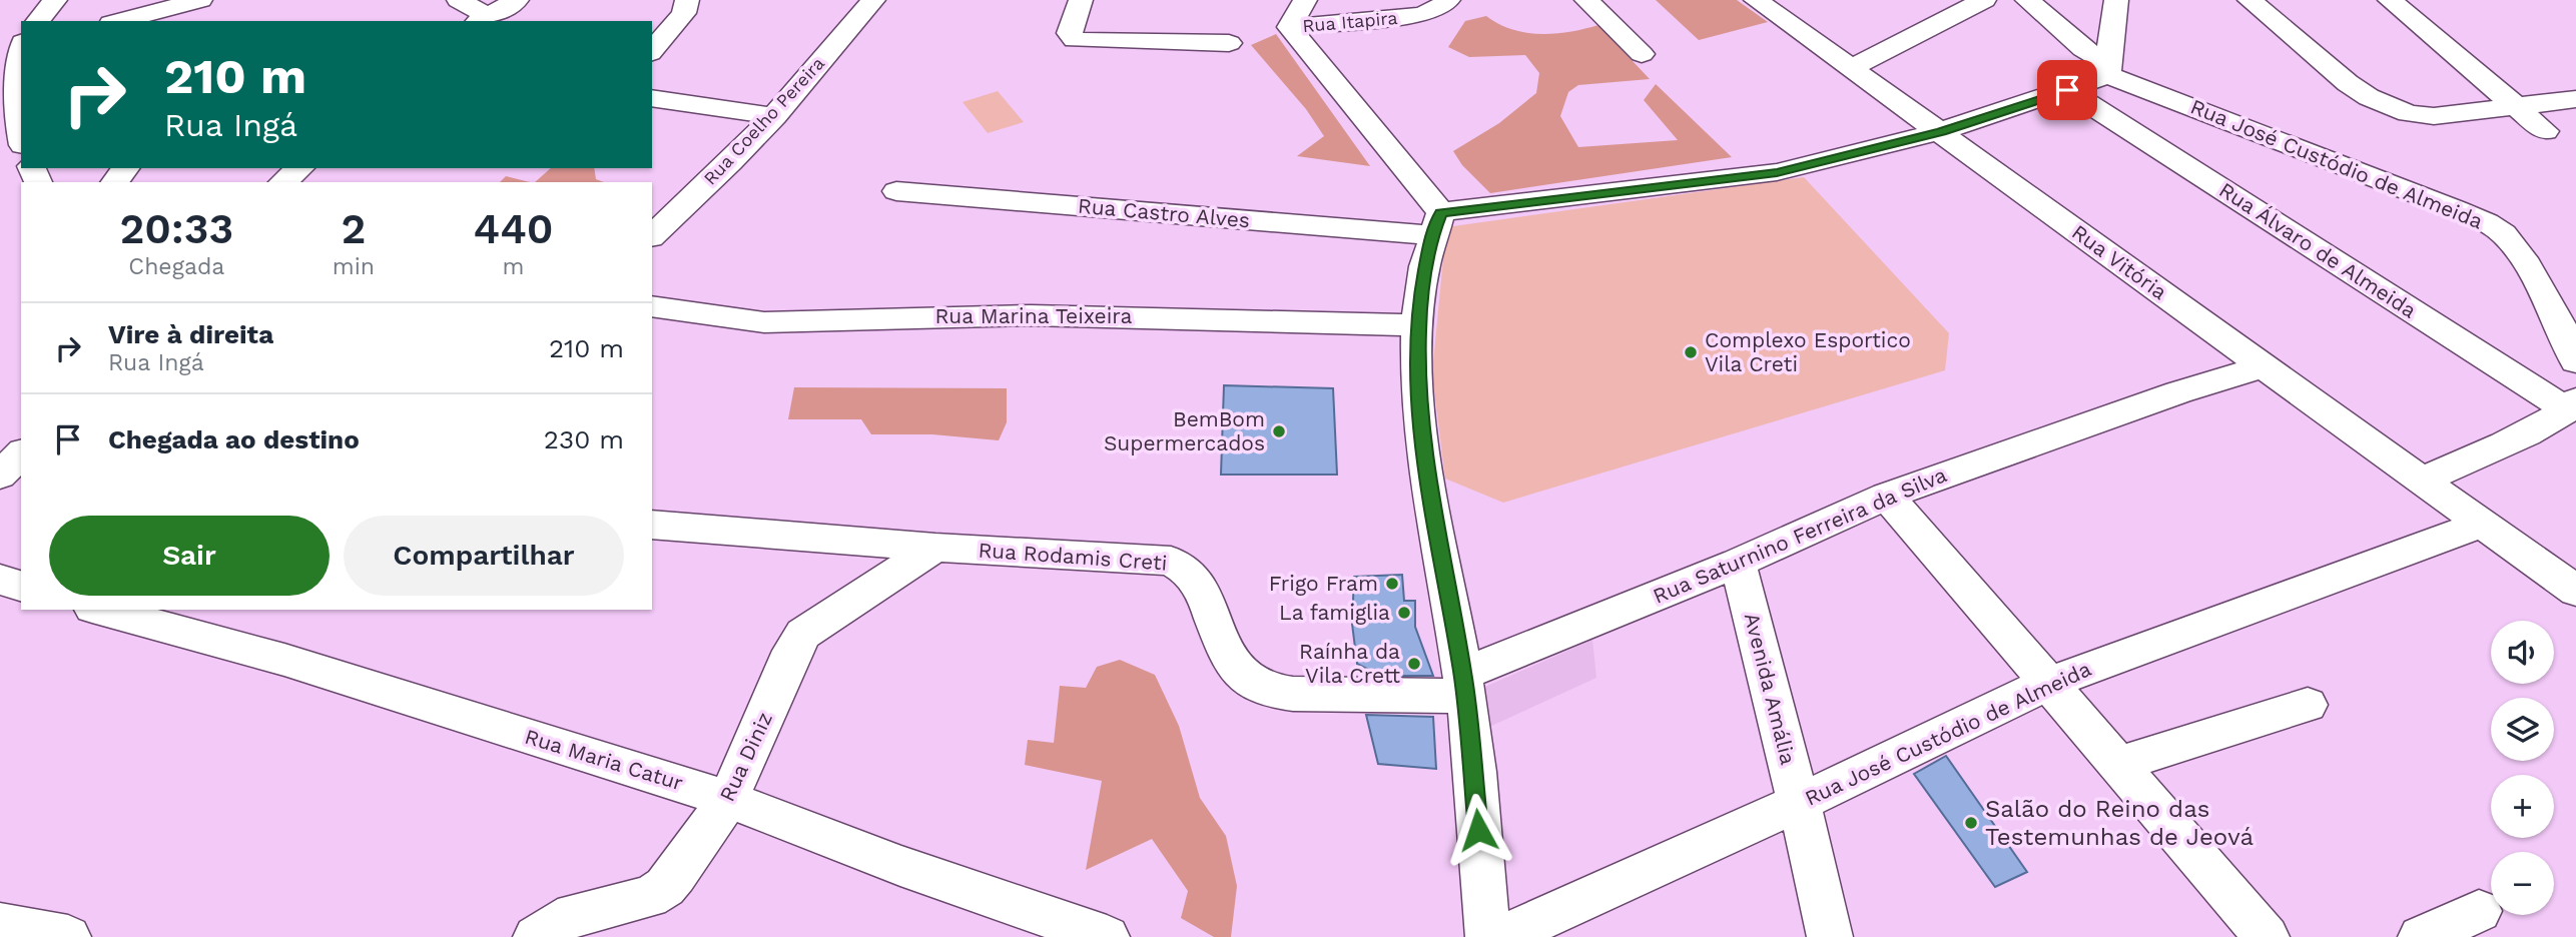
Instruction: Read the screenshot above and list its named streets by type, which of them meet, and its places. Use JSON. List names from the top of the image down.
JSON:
{
  "streets": {
    "street": [
      "Rua Itapira",
      "Rua Coelho Pereira",
      "Rua José Custódio de Almeida",
      "Rua Castro Alves",
      "Rua Álvaro de Almeida",
      "Rua Vitória",
      "Rua Marina Teixeira",
      "Rua Saturnino Ferreira da Silva",
      "Rua Rodamis Creti",
      "Avenida Amália",
      "Rua Diniz",
      "Rua Maria Catur"
    ]
  },
  "crossings": [
    ["Rua José Custódio de Almeida", "Rua Castro Alves"],
    ["Rua José Custódio de Almeida", "Rua Vitória"],
    ["Rua José Custódio de Almeida", "Avenida Amália"],
    ["Rua Castro Alves", "Rua Álvaro de Almeida"],
    ["Rua Castro Alves", "Rua Vitória"],
    ["Rua Vitória", "Rua Saturnino Ferreira da Silva"],
    ["Rua Saturnino Ferreira da Silva", "Rua Rodamis Creti"],
    ["Rua Saturnino Ferreira da Silva", "Avenida Amália"],
    ["Rua Rodamis Creti", "Rua Diniz"],
    ["Rua Diniz", "Rua Maria Catur"]
  ],
  "places": [
    "Complexo Esportico Vila Creti",
    "BemBom Supermercados",
    "Frigo Fram",
    "La famiglia",
    "Raínha da Vila Crett",
    "Salão do Reino das Testemunhas de Jeová"
  ],
  "page": {
    "turn": ["210 m", "Rua Ingá"],
    "eta": [
      "20:33",
      "Chegada",
      "2",
      "min",
      "440",
      "m"
    ],
    "list": [
      {
        "name": "Vire à direita",
        "note": "Rua Ingá",
        "value": "210 m"
      },
      {
        "name": "Chegada ao destino",
        "value": "230 m"
      }
    ],
    "buttons": ["Sair", "Compartilhar"],
    "map_buttons": ["+", "−"]
  }
}
